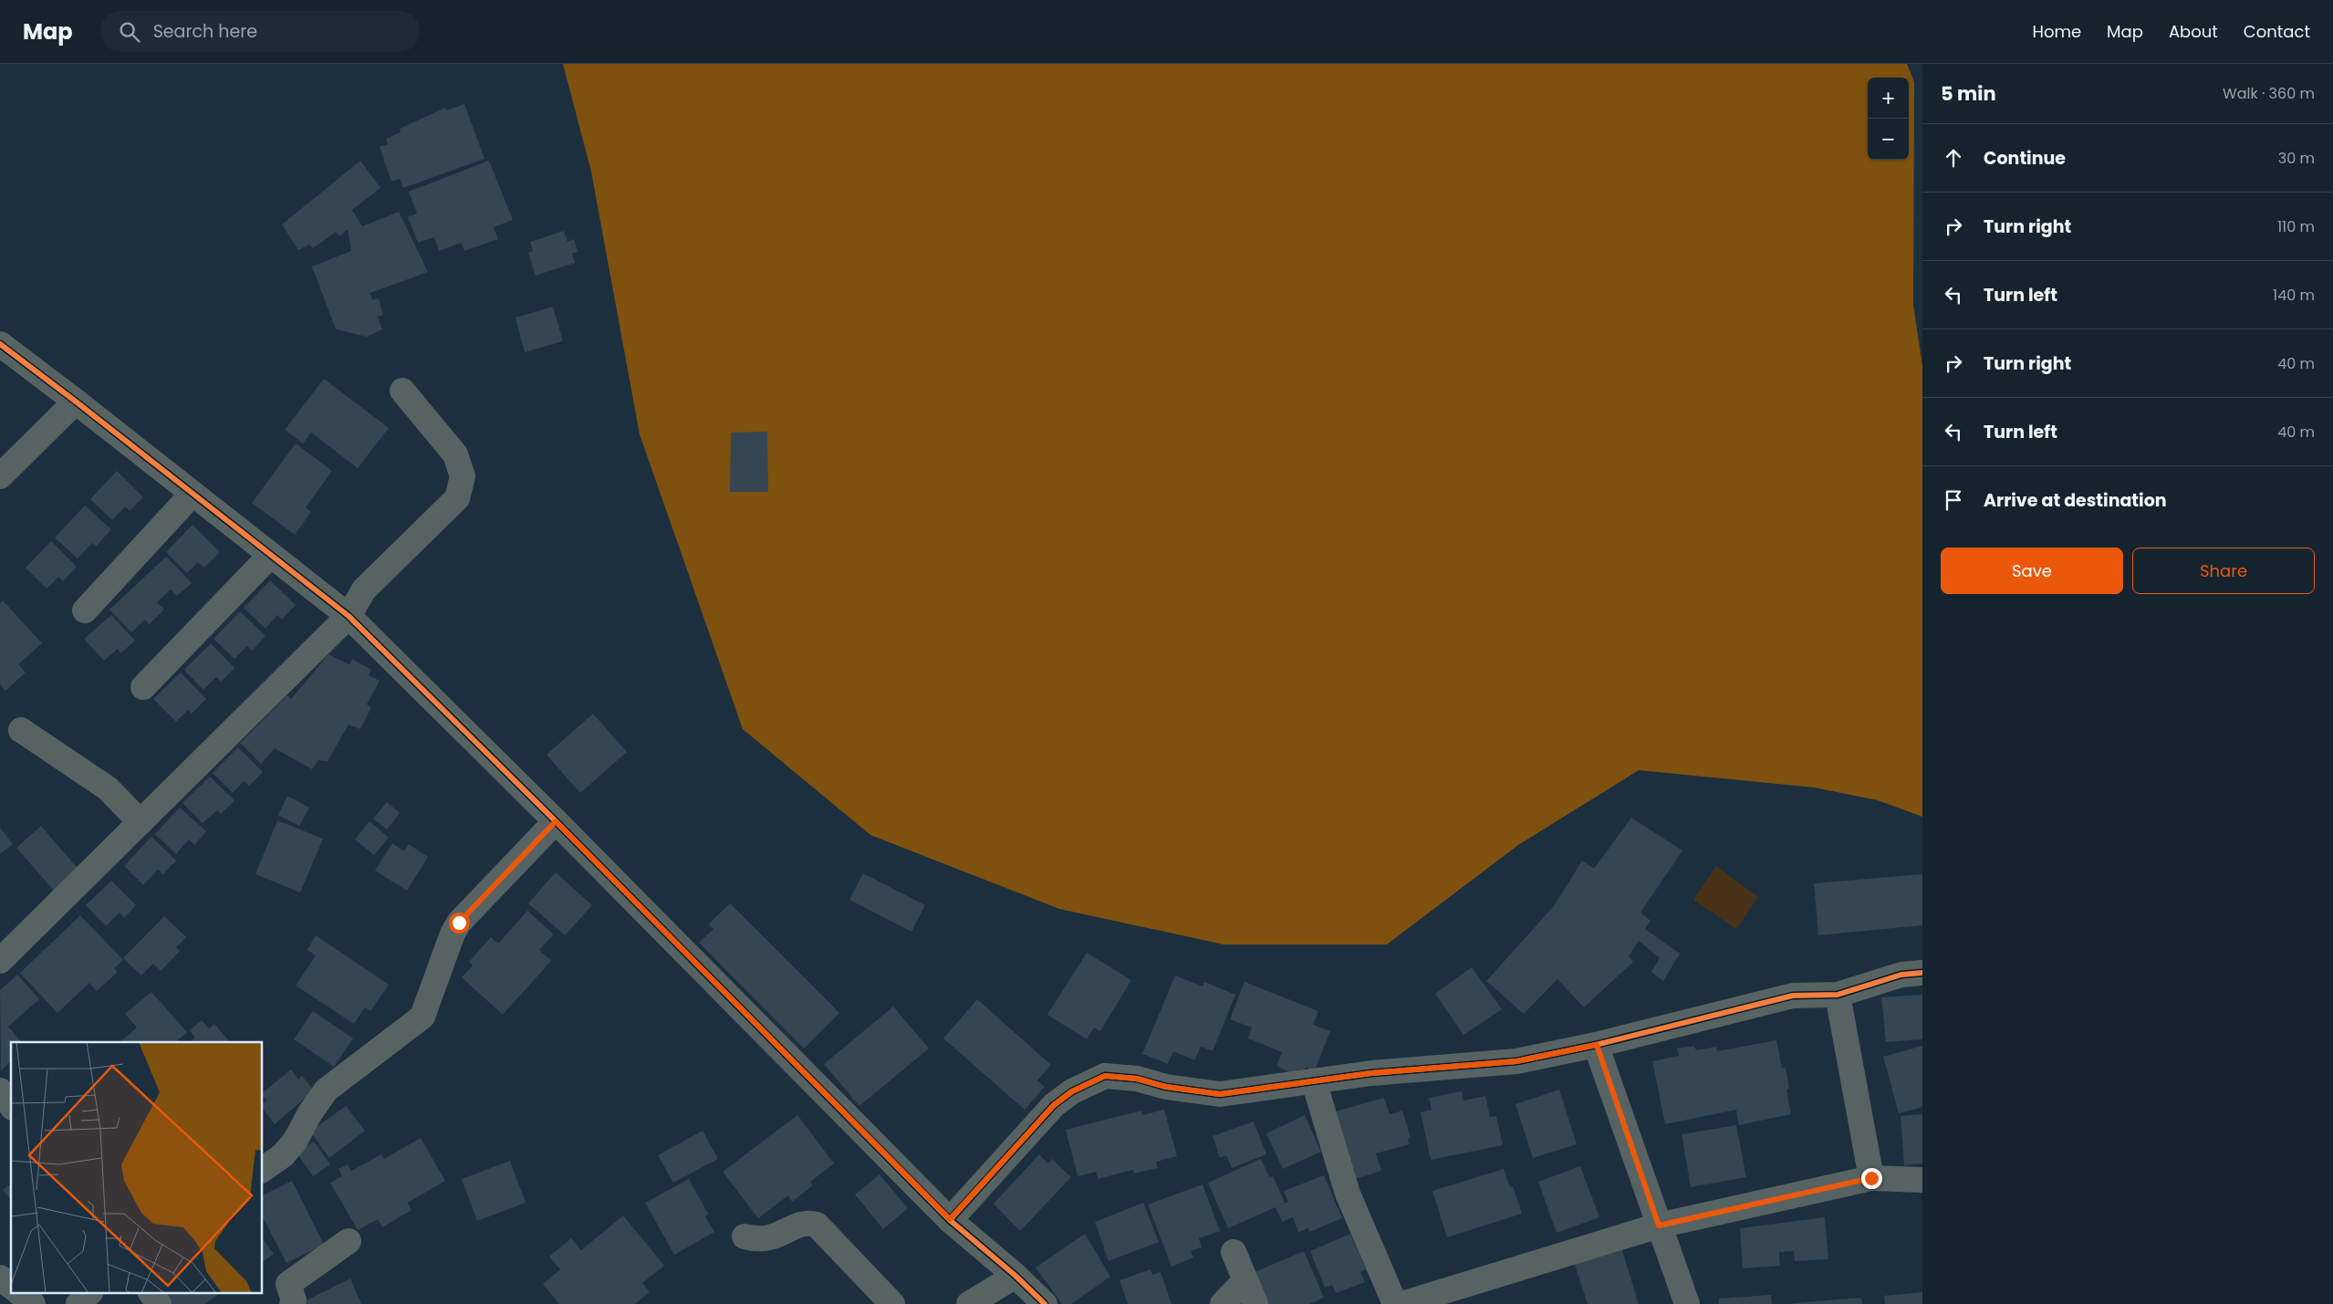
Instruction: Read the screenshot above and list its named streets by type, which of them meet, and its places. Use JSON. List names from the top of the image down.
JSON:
{
  "page": {
    "header": "Map",
    "search": "Search here",
    "nav": [
      "Home",
      "Map",
      "About",
      "Contact"
    ],
    "heading": ["5 min", "Walk · 360 m"],
    "map_buttons": ["+", "−"],
    "list": [
      ["Continue", "30 m"],
      ["Turn right", "110 m"],
      ["Turn left", "140 m"],
      ["Turn right", "40 m"],
      ["Turn left", "40 m"],
      "Arrive at destination"
    ],
    "buttons": ["Save", "Share"]
  }
}
